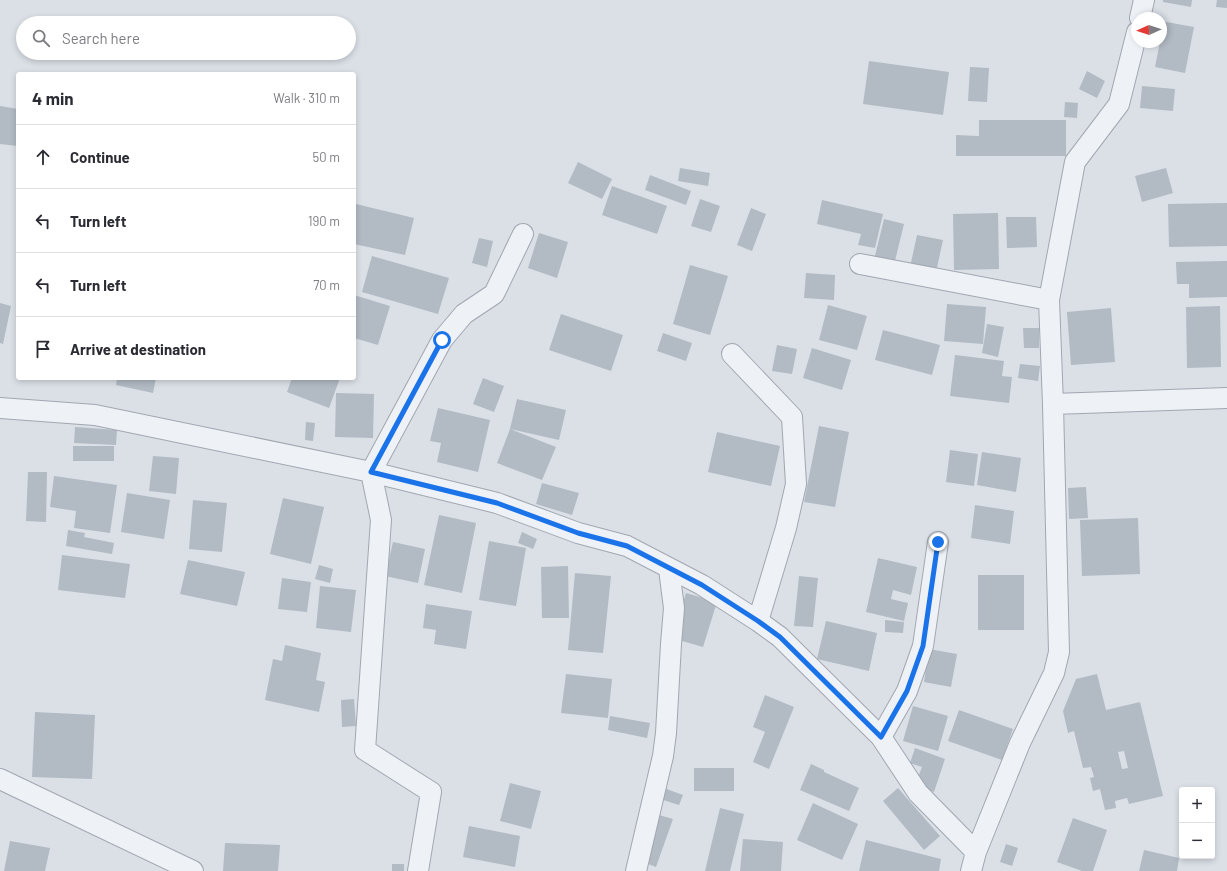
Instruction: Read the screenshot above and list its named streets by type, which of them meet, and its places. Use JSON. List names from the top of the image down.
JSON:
{
  "north": "left",
  "page": {
    "search": "Search here",
    "heading": ["4 min", "Walk · 310 m"],
    "list": [
      ["Continue", "50 m"],
      ["Turn left", "190 m"],
      ["Turn left", "70 m"],
      "Arrive at destination"
    ],
    "map_buttons": ["+", "−"]
  }
}
